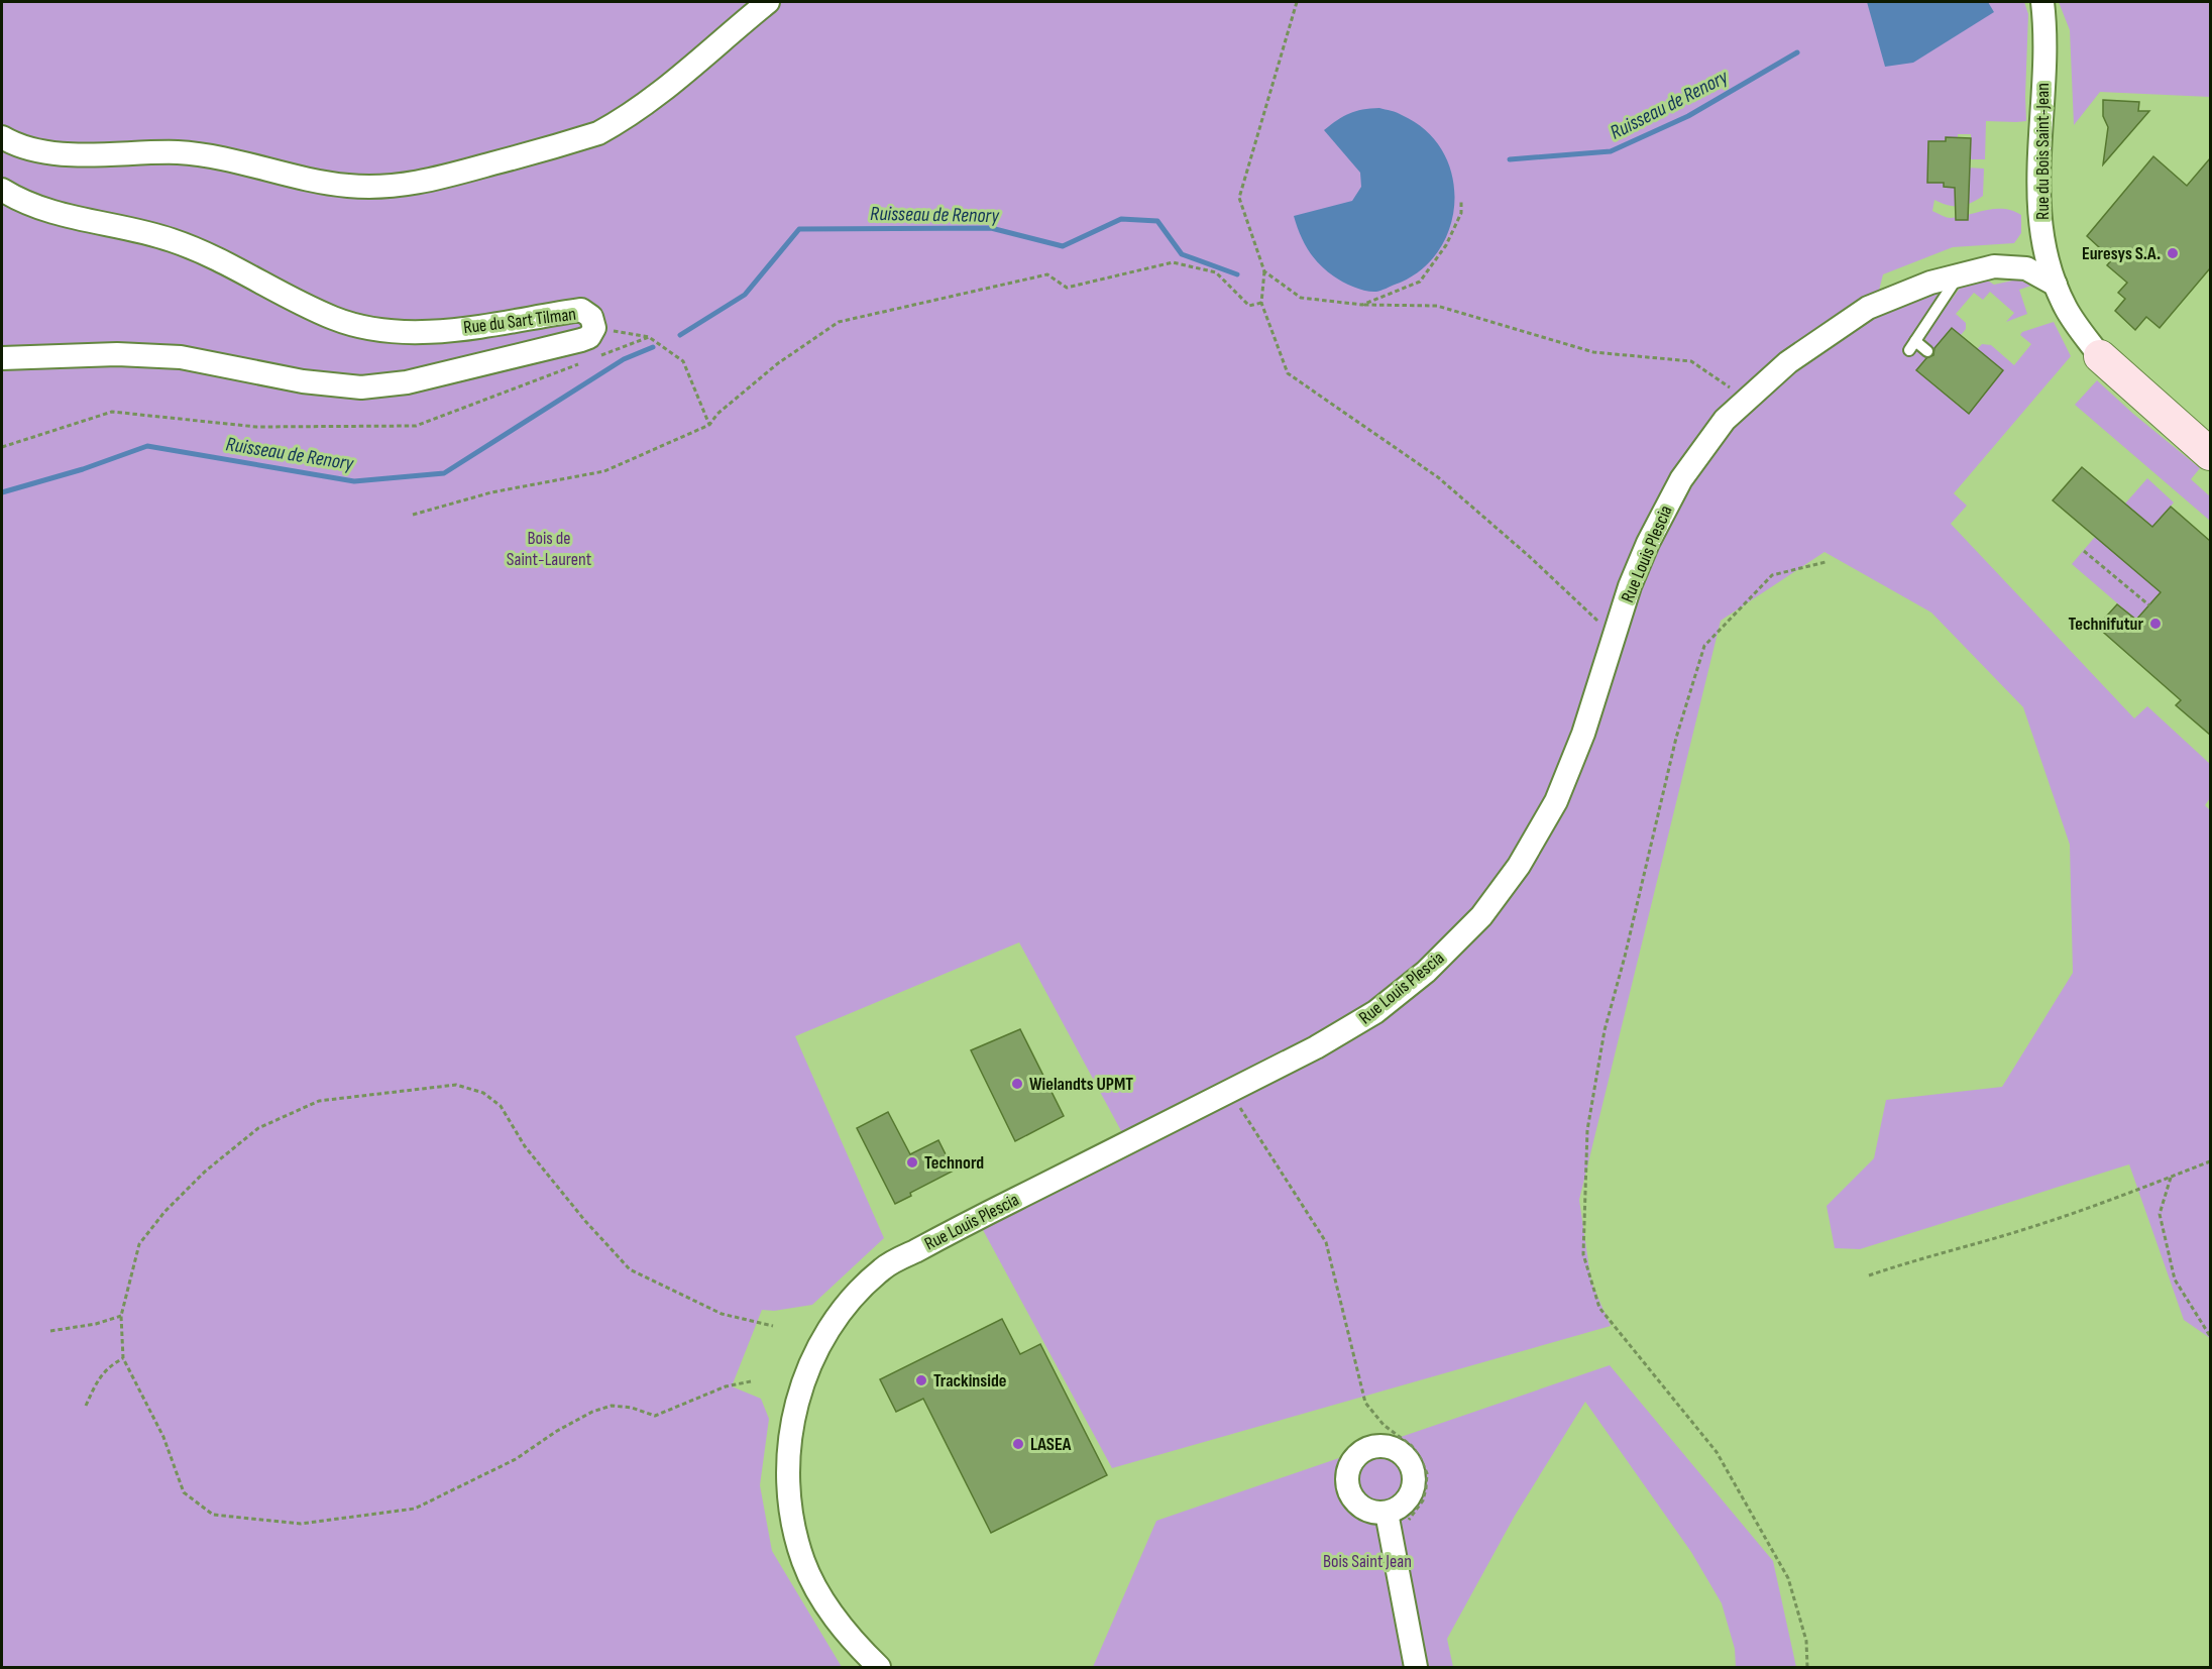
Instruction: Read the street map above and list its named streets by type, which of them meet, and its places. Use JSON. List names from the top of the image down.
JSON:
{
  "streets": {
    "street": ["Rue du Bois Saint-Jean", "Rue du Sart Tilman", "Rue Louis Plescia"]
  },
  "crossings": [
    ["Rue du Bois Saint-Jean", "Rue Louis Plescia"]
  ],
  "water": ["Ruisseau de Renory"],
  "parks": ["Bois de Saint-Laurent", "Bois Saint Jean"],
  "places": [
    "Euresys S.A.",
    "Technifutur",
    "Wielandts UPMT",
    "Technord",
    "Trackinside",
    "LASEA"
  ]
}
